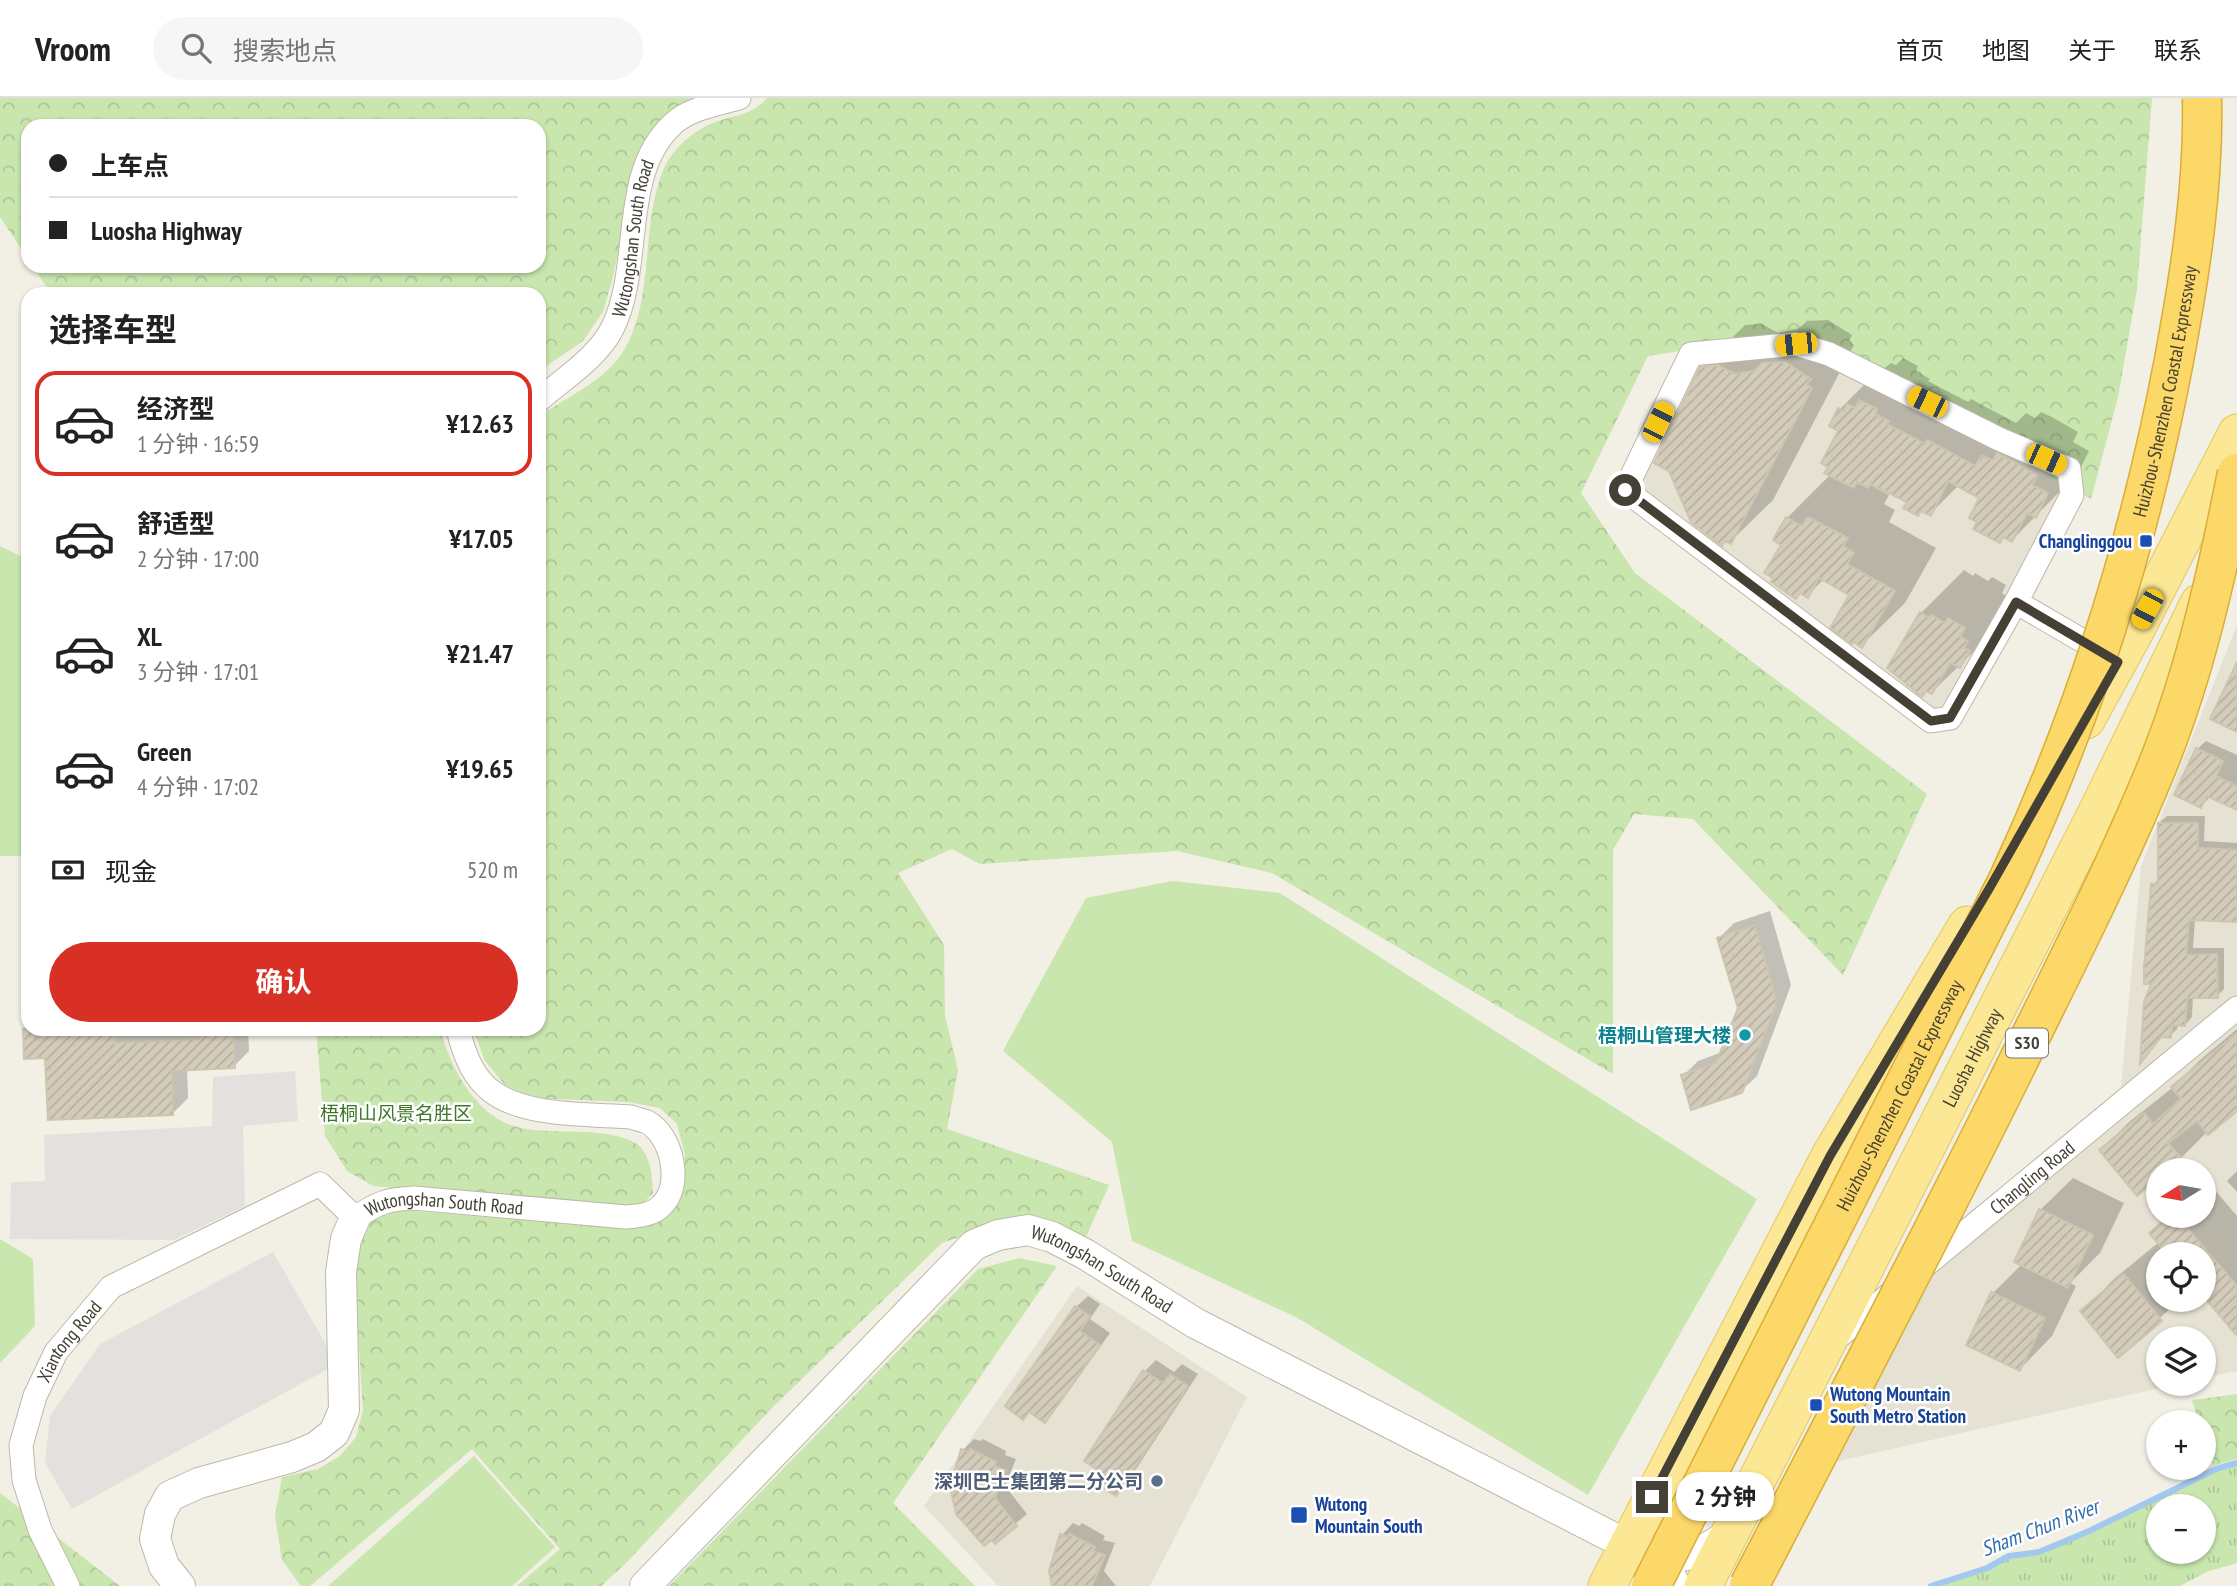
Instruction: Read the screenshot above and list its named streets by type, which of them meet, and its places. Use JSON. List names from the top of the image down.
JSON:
{
  "streets": {
    "highway": ["Huizhou-Shenzhen Coastal Expressway", "S30"],
    "main road": ["Luosha Highway"],
    "street": ["Wutongshan South Road", "Changling Road", "Xiantong Road"]
  },
  "crossings": [
    ["Wutongshan South Road", "Huizhou-Shenzhen Coastal Expressway"],
    ["Wutongshan South Road", "Luosha Highway"],
    ["Wutongshan South Road", "Xiantong Road"],
    ["Luosha Highway", "Changling Road"]
  ],
  "water": ["Sham Chun River"],
  "parks": ["梧桐山风景名胜区"],
  "places": {
    "transit": ["Changlinggou", "Wutong Mountain South Metro Station", "Wutong Mountain South"],
    "other": ["梧桐山管理大楼", "深圳巴士集团第二分公司"]
  },
  "north": "left",
  "page": {
    "header": "Vroom",
    "search": "搜索地点",
    "nav": [
      "首页",
      "地图",
      "关于",
      "联系"
    ],
    "banner": ["上车点", "Luosha Highway"],
    "heading": "选择车型",
    "list": [
      {
        "name": "经济型",
        "note": "1 分钟 · 16:59",
        "value": "¥12.63"
      },
      {
        "name": "舒适型",
        "note": "2 分钟 · 17:00",
        "value": "¥17.05"
      },
      {
        "name": "XL",
        "note": "3 分钟 · 17:01",
        "value": "¥21.47"
      },
      {
        "name": "Green",
        "note": "4 分钟 · 17:02",
        "value": "¥19.65"
      }
    ],
    "pay": ["现金", "520 m"],
    "buttons": "确认",
    "map_buttons": ["+", "−"],
    "bubble": "2 分钟"
  }
}
